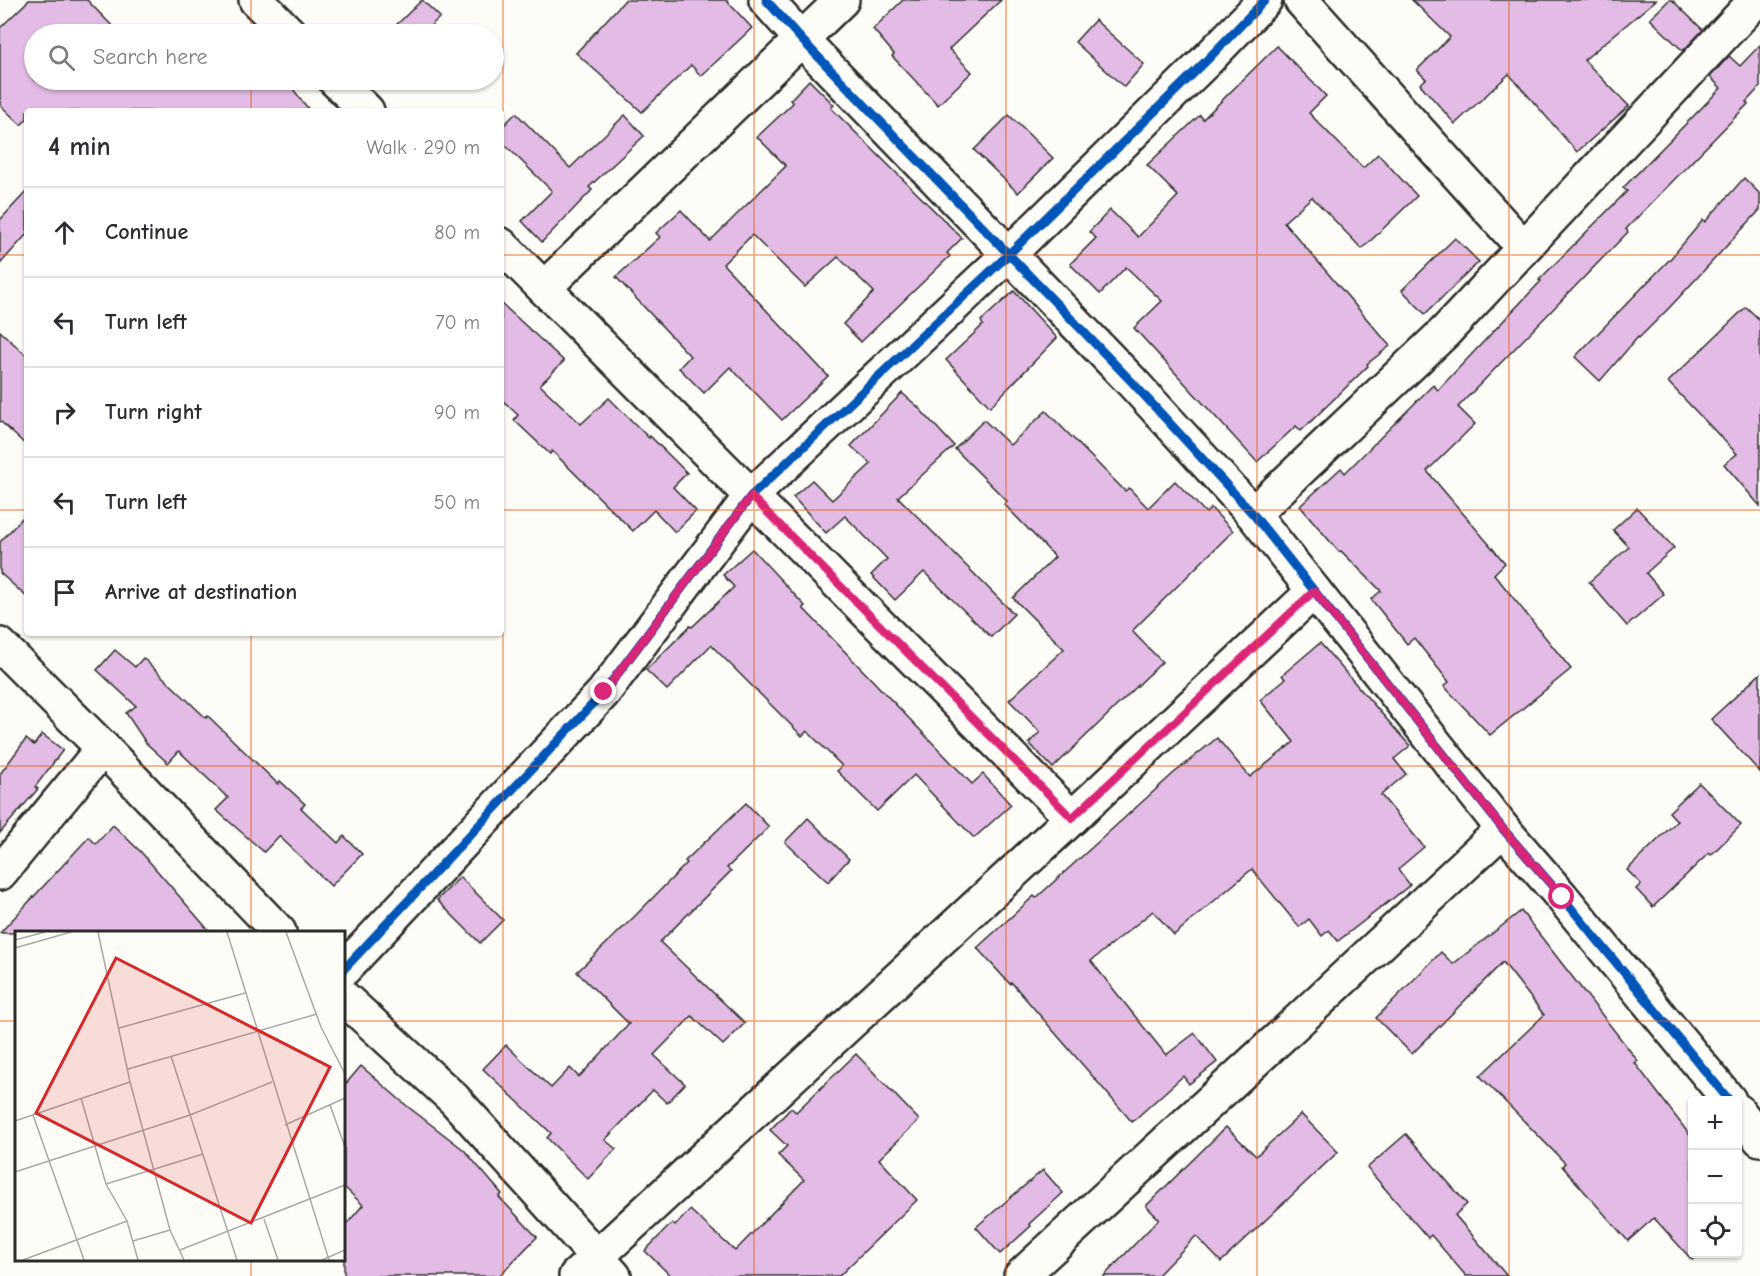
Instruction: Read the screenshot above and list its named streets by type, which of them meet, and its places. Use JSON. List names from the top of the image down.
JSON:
{
  "page": {
    "search": "Search here",
    "heading": ["4 min", "Walk · 290 m"],
    "list": [
      ["Continue", "80 m"],
      ["Turn left", "70 m"],
      ["Turn right", "90 m"],
      ["Turn left", "50 m"],
      "Arrive at destination"
    ],
    "map_buttons": ["+", "−"]
  }
}
